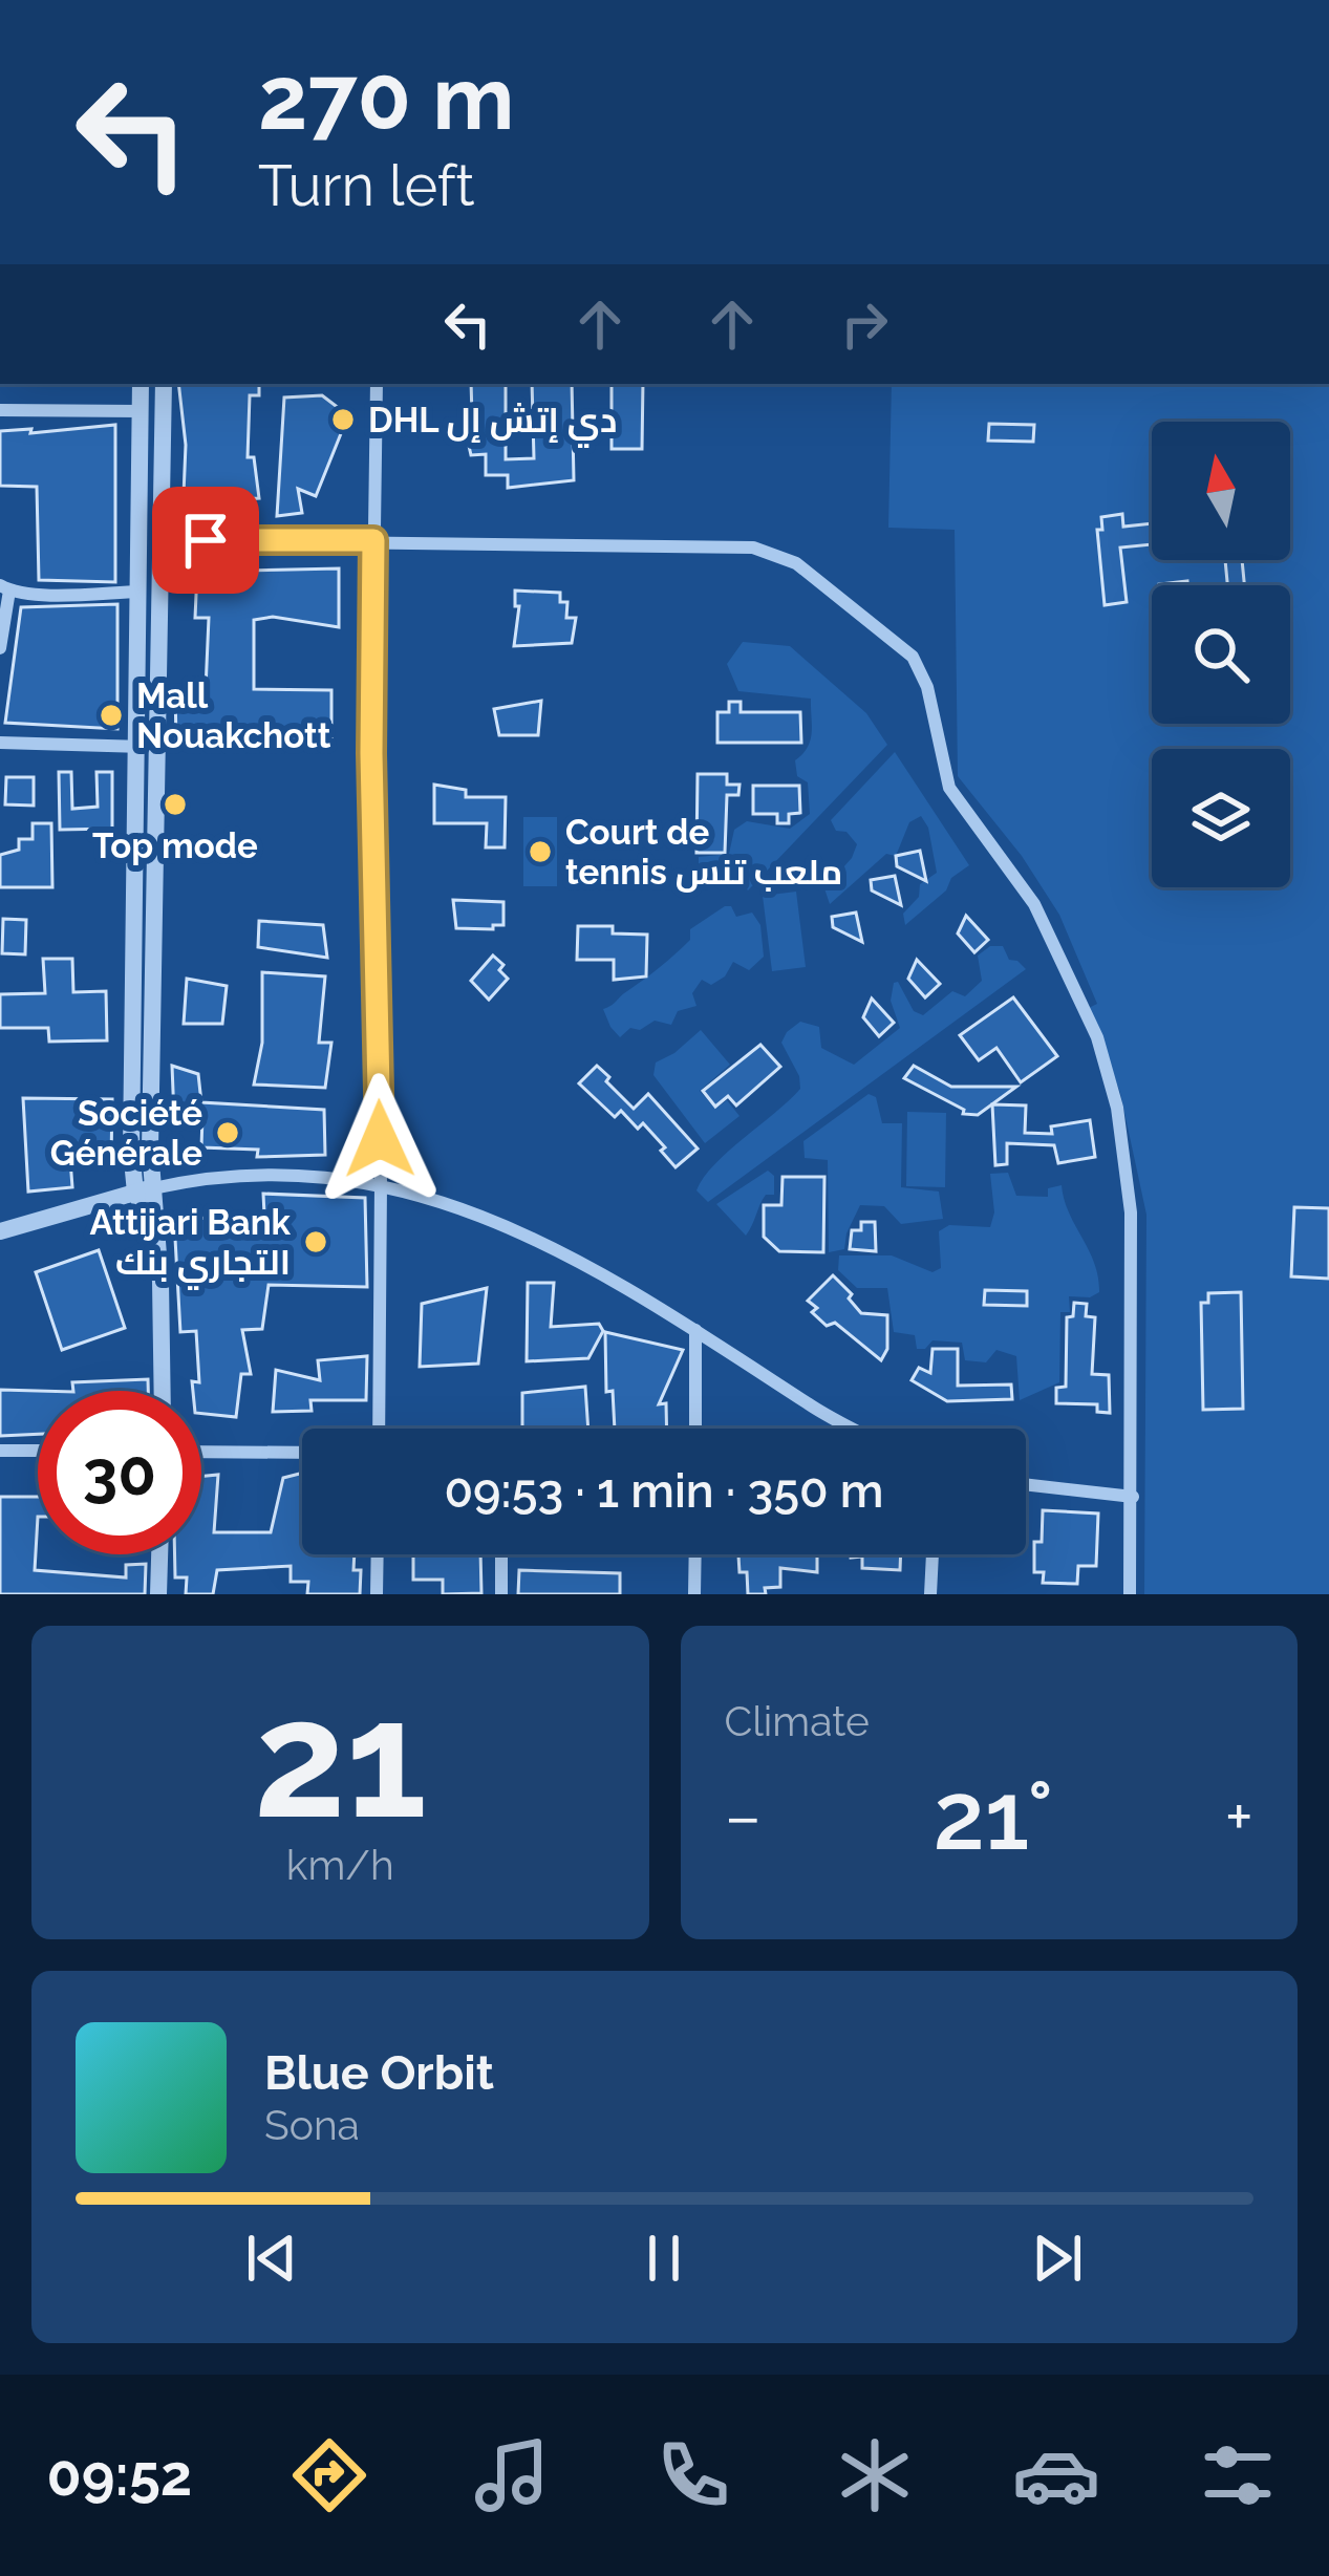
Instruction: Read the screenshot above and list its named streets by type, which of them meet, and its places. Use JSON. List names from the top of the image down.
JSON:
{
  "places": [
    "DHL دي إتش إل",
    "Mall Nouakchott",
    "Top mode",
    "Court de tennis ملعب تنس",
    "Société Générale",
    "Attijari Bank التجاري بنك"
  ],
  "north": "top",
  "page": {
    "turn": ["270 m", "Turn left"],
    "limit": "30",
    "trip": "09:53 · 1 min · 350 m",
    "tile": [
      ["21", "km/h"],
      "Climate"
    ],
    "heat": ["−", "21°", "+"],
    "song": ["Blue Orbit", "Sona"],
    "tabs": "09:52"
  }
}
